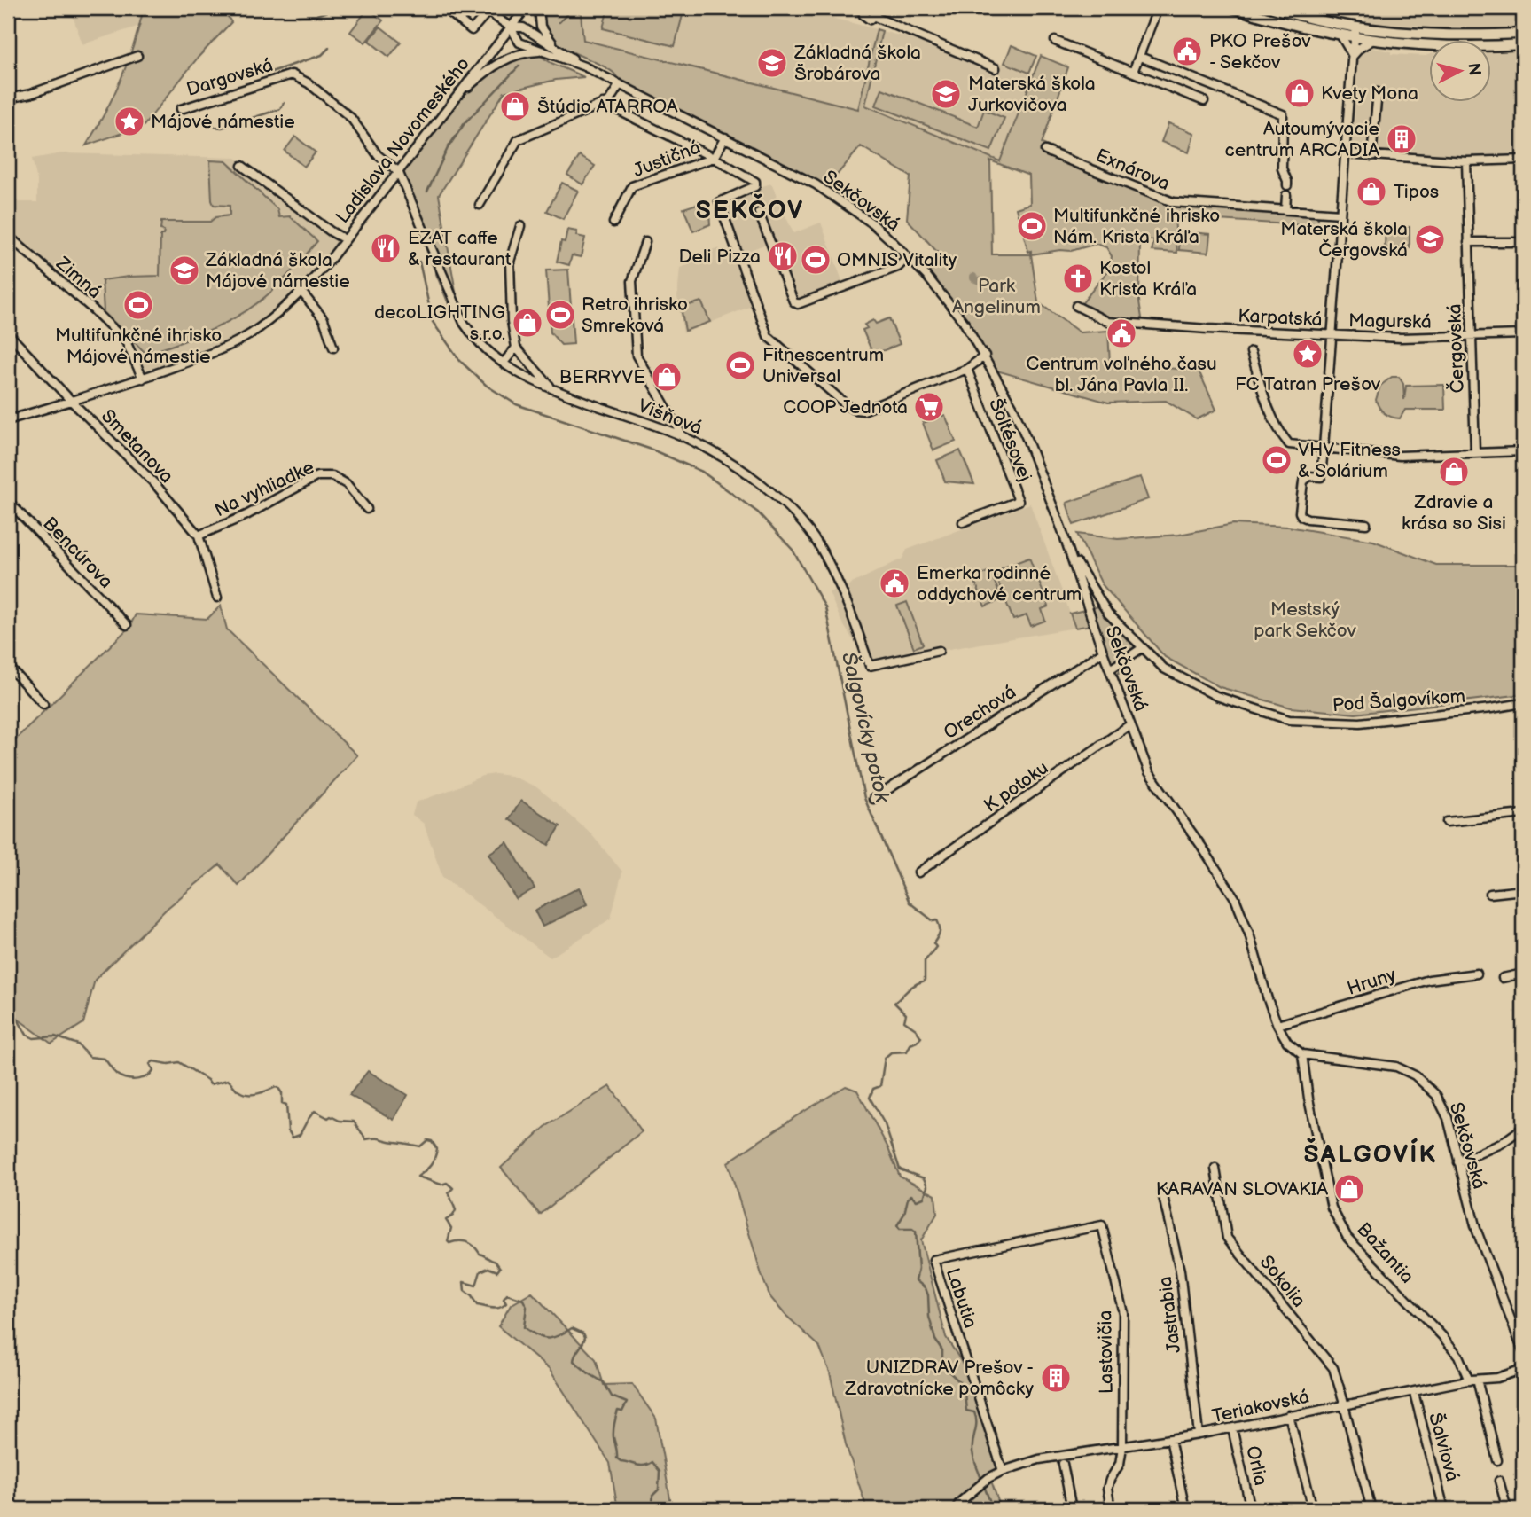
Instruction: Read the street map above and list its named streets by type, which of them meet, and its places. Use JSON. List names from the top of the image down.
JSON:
{
  "streets": {
    "street": [
      "Dargovská",
      "Ladislava Novomeského",
      "Justičná",
      "Exnárova",
      "Sekčovská",
      "Zimná",
      "Karpatská",
      "Magurská",
      "Čergovská",
      "Višňová",
      "Šoltésovej",
      "Smetanova",
      "Na vyhliadke",
      "Bencúrova",
      "Pod Šalgovíkom",
      "Orechová",
      "K potoku",
      "Hruny",
      "Bažantia",
      "Sokolia",
      "Labutia",
      "Jastrabia",
      "Lastovičia",
      "Teriakovská",
      "Šalviová",
      "Orlia"
    ]
  },
  "crossings": [
    ["Dargovská", "Ladislava Novomeského"],
    ["Dargovská", "Višňová"],
    ["Ladislava Novomeského", "Sekčovská"],
    ["Ladislava Novomeského", "Zimná"],
    ["Ladislava Novomeského", "Višňová"],
    ["Ladislava Novomeského", "Smetanova"],
    ["Justičná", "Sekčovská"],
    ["Justičná", "Šoltésovej"],
    ["Exnárova", "Karpatská"],
    ["Sekčovská", "Pod Šalgovíkom"],
    ["Sekčovská", "Orechová"],
    ["Sekčovská", "K potoku"],
    ["Sekčovská", "Hruny"],
    ["Sekčovská", "Bažantia"],
    ["Karpatská", "Magurská"],
    ["Magurská", "Čergovská"],
    ["Smetanova", "Na vyhliadke"],
    ["Bažantia", "Teriakovská"],
    ["Sokolia", "Teriakovská"],
    ["Labutia", "Lastovičia"],
    ["Labutia", "Teriakovská"],
    ["Jastrabia", "Teriakovská"],
    ["Lastovičia", "Teriakovská"],
    ["Teriakovská", "Šalviová"],
    ["Teriakovská", "Orlia"]
  ],
  "districts": ["SEKČOV", "ŠALGOVÍK"],
  "water": ["Šalgovícky potok"],
  "parks": ["Park Angelinum", "Mestský park Sekčov"],
  "places": {
    "public building": ["PKO Prešov - Sekčov", "Centrum voľného času bl. Jána Pavla II.", "Emerka rodinné oddychové centrum"],
    "school or university": [
      "Základná škola Šrobárova",
      "Materská škola Jurkovičova",
      "Materská škola Čergovská",
      "Základná škola Májové námestie"
    ],
    "shop": [
      "Kvety Mona",
      "Štúdio ATARROA",
      "Tipos",
      "decoLIGHTING s.r.o.",
      "BERRYVE",
      "Zdravie a krása so Sisi",
      "KARAVAN SLOVAKIA"
    ],
    "place": ["Májové námestie", "FC Tatran Prešov"],
    "building": ["Autoumývacie centrum ARCADIA", "UNIZDRAV Prešov - Zdravotnícke pomôcky"],
    "sports": [
      "Multifunkčné ihrisko Nám. Krista Kráľa",
      "OMNIS Vitality",
      "Multifunkčné ihrisko Májové námestie",
      "Retro ihrisko Smreková",
      "Fitnescentrum Universal",
      "VHV Fitness & Solárium"
    ],
    "restaurant": ["EZAT caffe & restaurant", "Deli Pizza"],
    "church": ["Kostol Krista Kráľa"],
    "supermarket": ["COOP Jednota"]
  },
  "north": "right"
}
